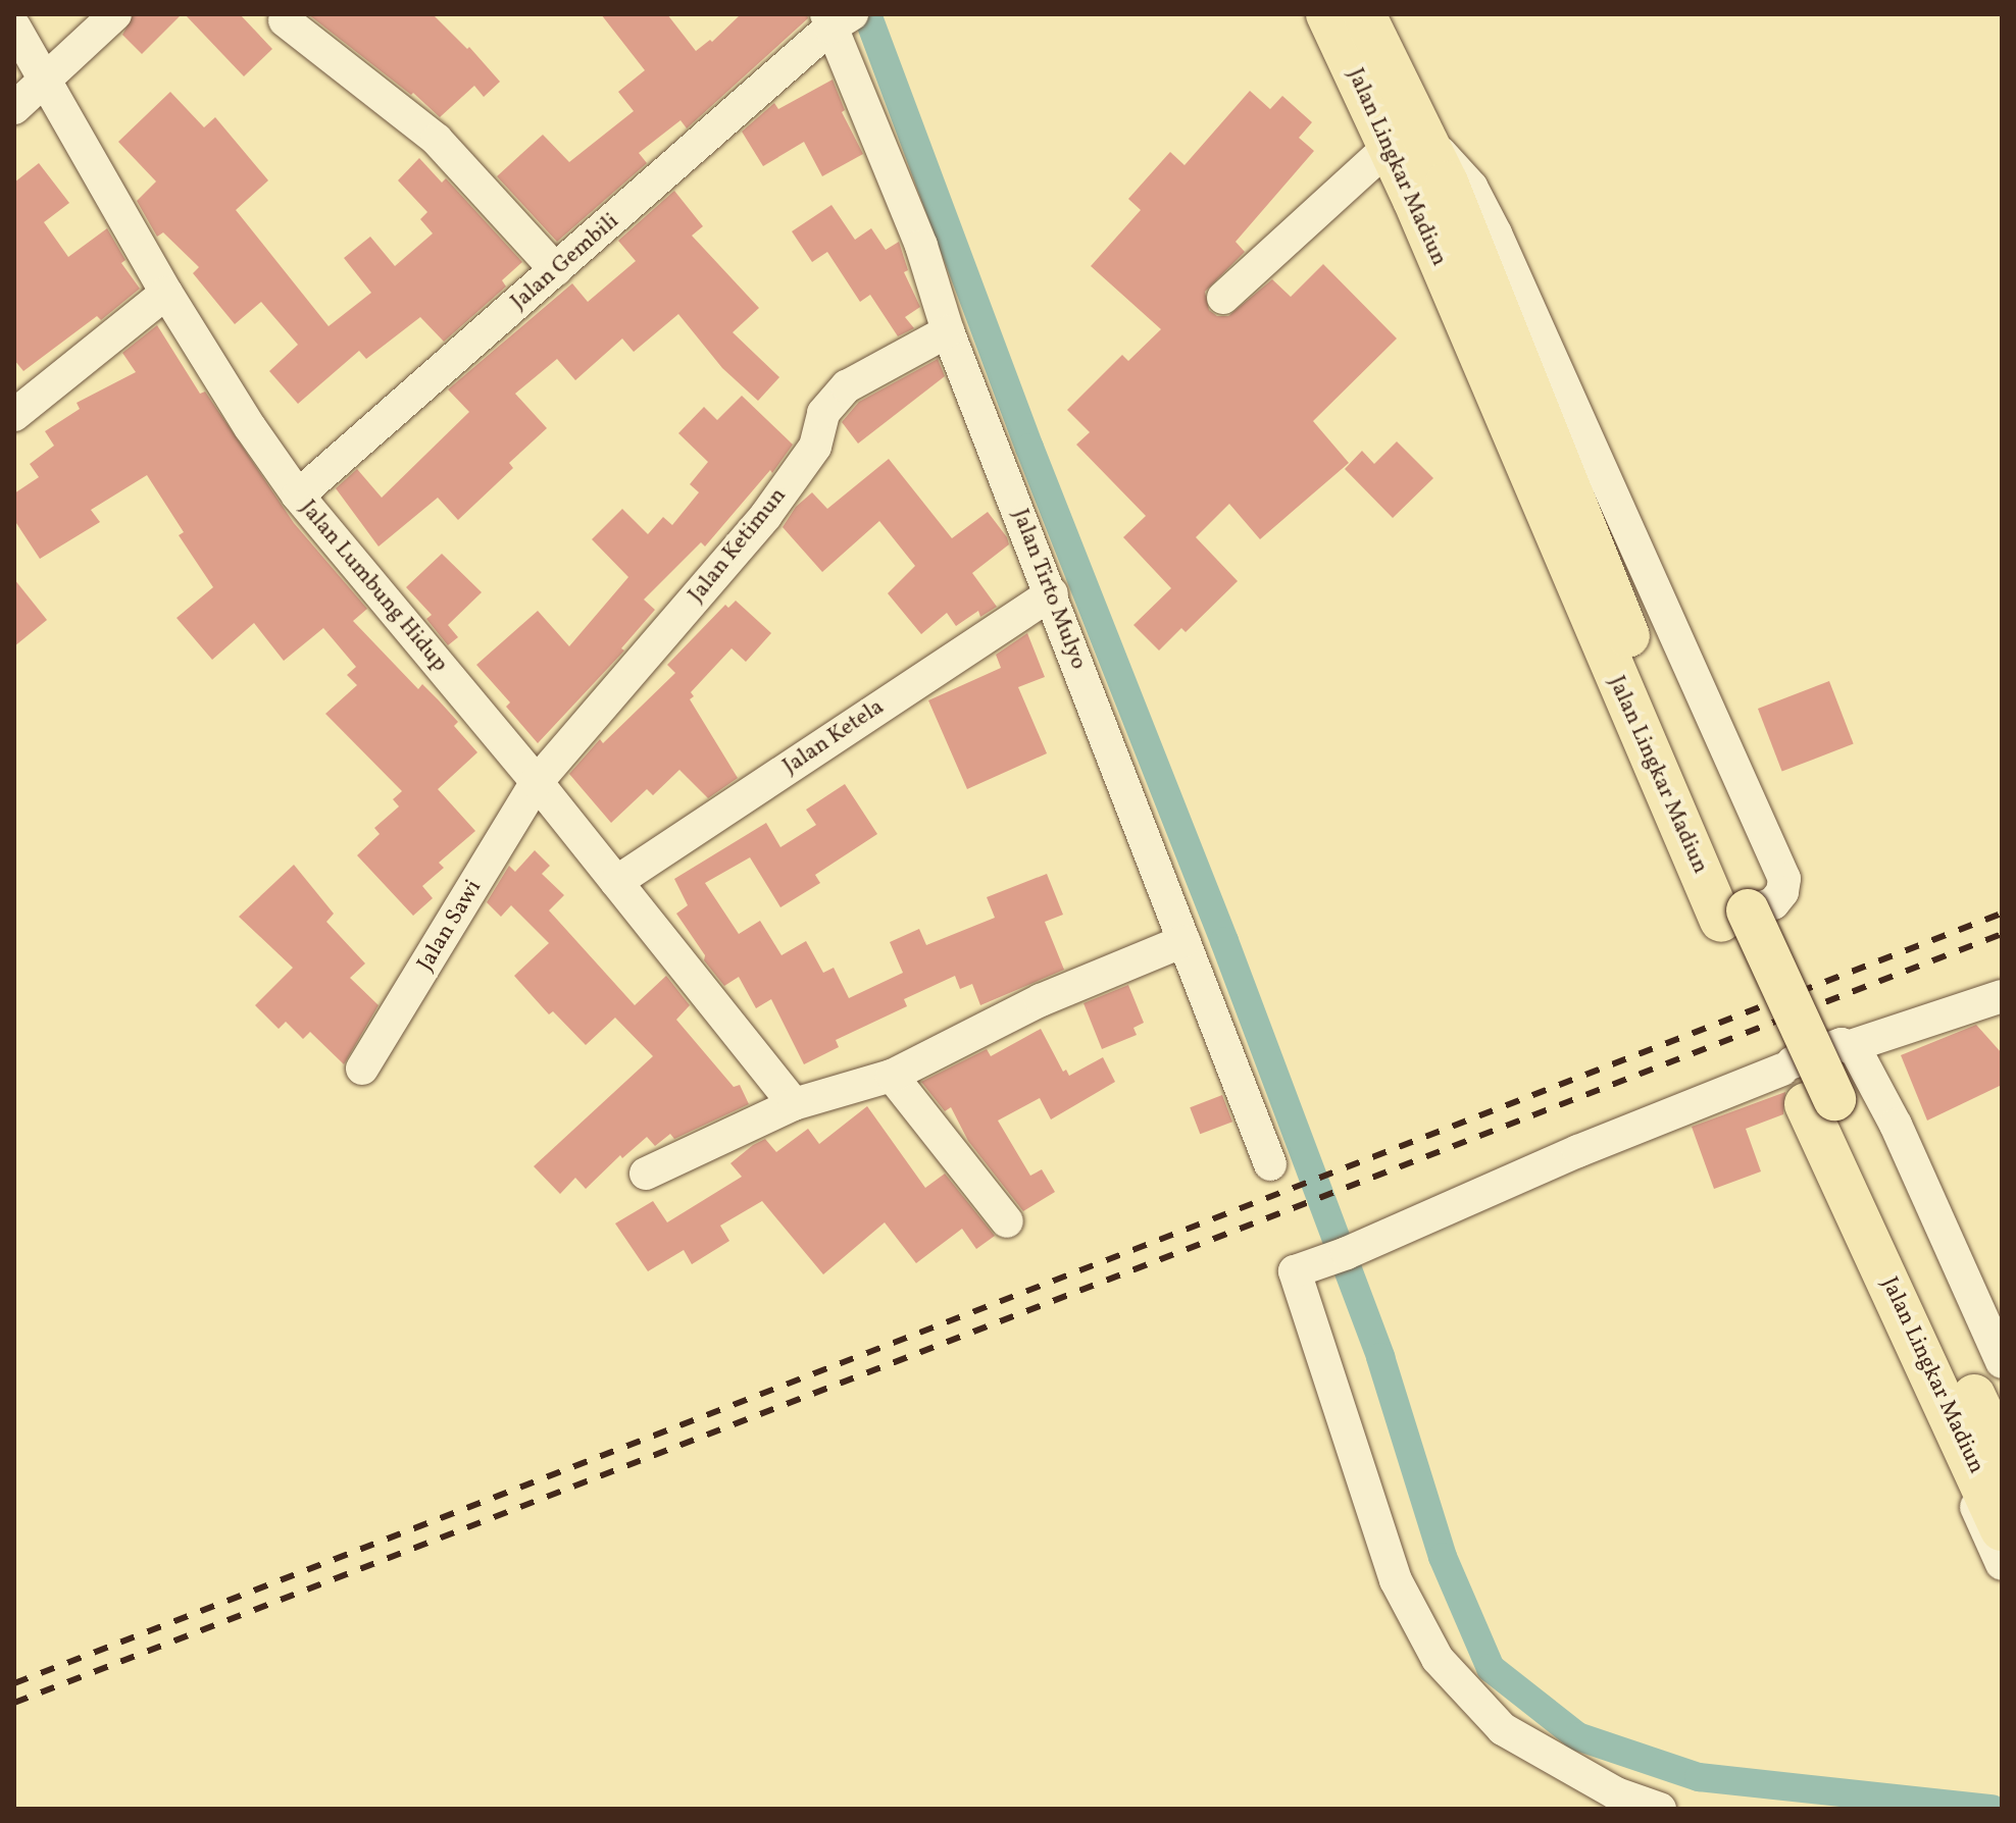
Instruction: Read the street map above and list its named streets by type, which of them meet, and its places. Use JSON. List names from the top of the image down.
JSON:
{
  "streets": {
    "main road": ["Jalan Lingkar Madiun"],
    "street": [
      "Jalan Gembili",
      "Jalan Ketimun",
      "Jalan Lumbung Hidup",
      "Jalan Tirto Mulyo",
      "Jalan Ketela",
      "Jalan Sawi"
    ]
  },
  "crossings": [
    ["Jalan Gembili", "Jalan Lumbung Hidup"],
    ["Jalan Gembili", "Jalan Tirto Mulyo"],
    ["Jalan Ketimun", "Jalan Lumbung Hidup"],
    ["Jalan Ketimun", "Jalan Tirto Mulyo"],
    ["Jalan Ketimun", "Jalan Sawi"],
    ["Jalan Lumbung Hidup", "Jalan Ketela"],
    ["Jalan Lumbung Hidup", "Jalan Sawi"],
    ["Jalan Tirto Mulyo", "Jalan Ketela"]
  ]
}
